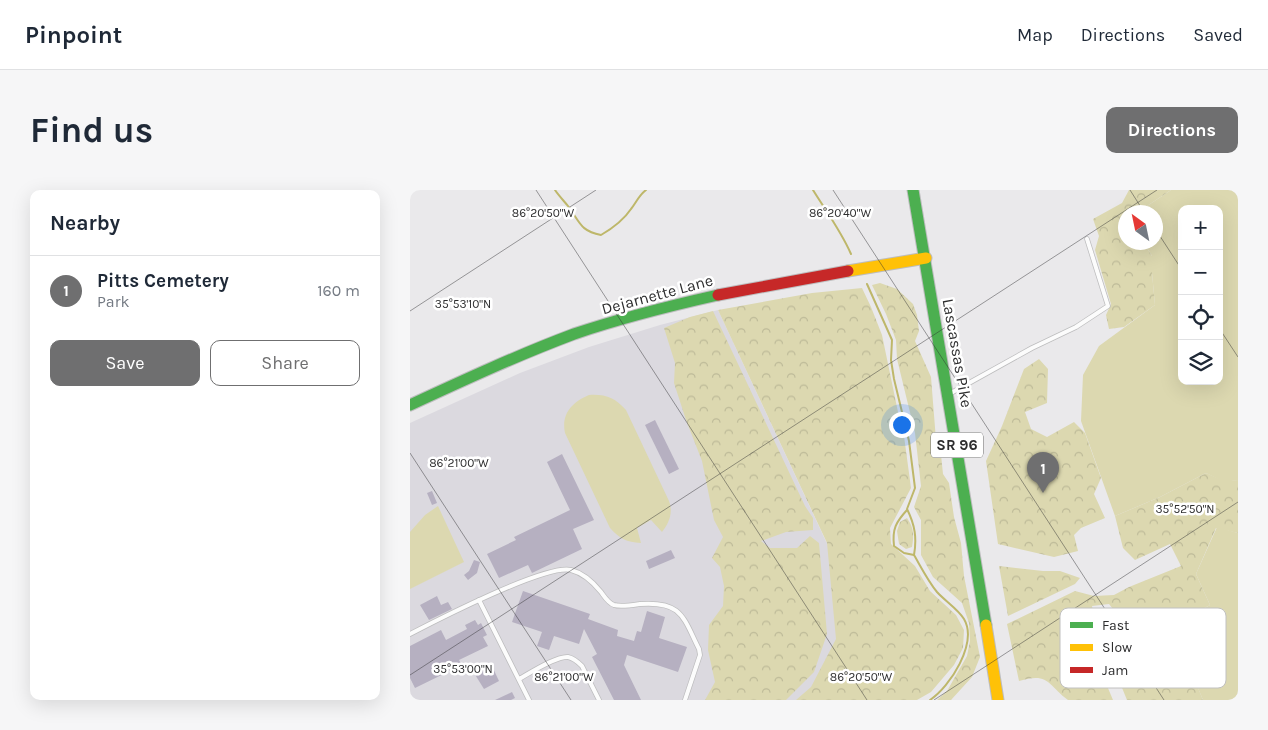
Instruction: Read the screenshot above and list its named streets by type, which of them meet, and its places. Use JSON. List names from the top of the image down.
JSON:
{
  "streets": {
    "main road": ["Dejarnette Lane", "Lascassas Pike", "SR 96"]
  },
  "crossings": [
    ["Dejarnette Lane", "Lascassas Pike"]
  ],
  "legend": ["Fast", "Slow", "Jam"],
  "north": "top left",
  "page": {
    "header": "Pinpoint",
    "nav": ["Map", "Directions", "Saved"],
    "buttons": [
      "Directions",
      ["Save", "Share"]
    ],
    "title": "Find us",
    "heading": "Nearby",
    "map_buttons": ["+", "−"],
    "list": [
      {
        "mark": "1",
        "name": "Pitts Cemetery",
        "note": "Park",
        "value": "160 m"
      }
    ],
    "pins": "1"
  },
  "coordinates": [
    "86°20'50\"W",
    "86°20'40\"W",
    "35°53'10\"N",
    "86°21'00\"W",
    "35°52'50\"N",
    "35°53'00\"N"
  ]
}
